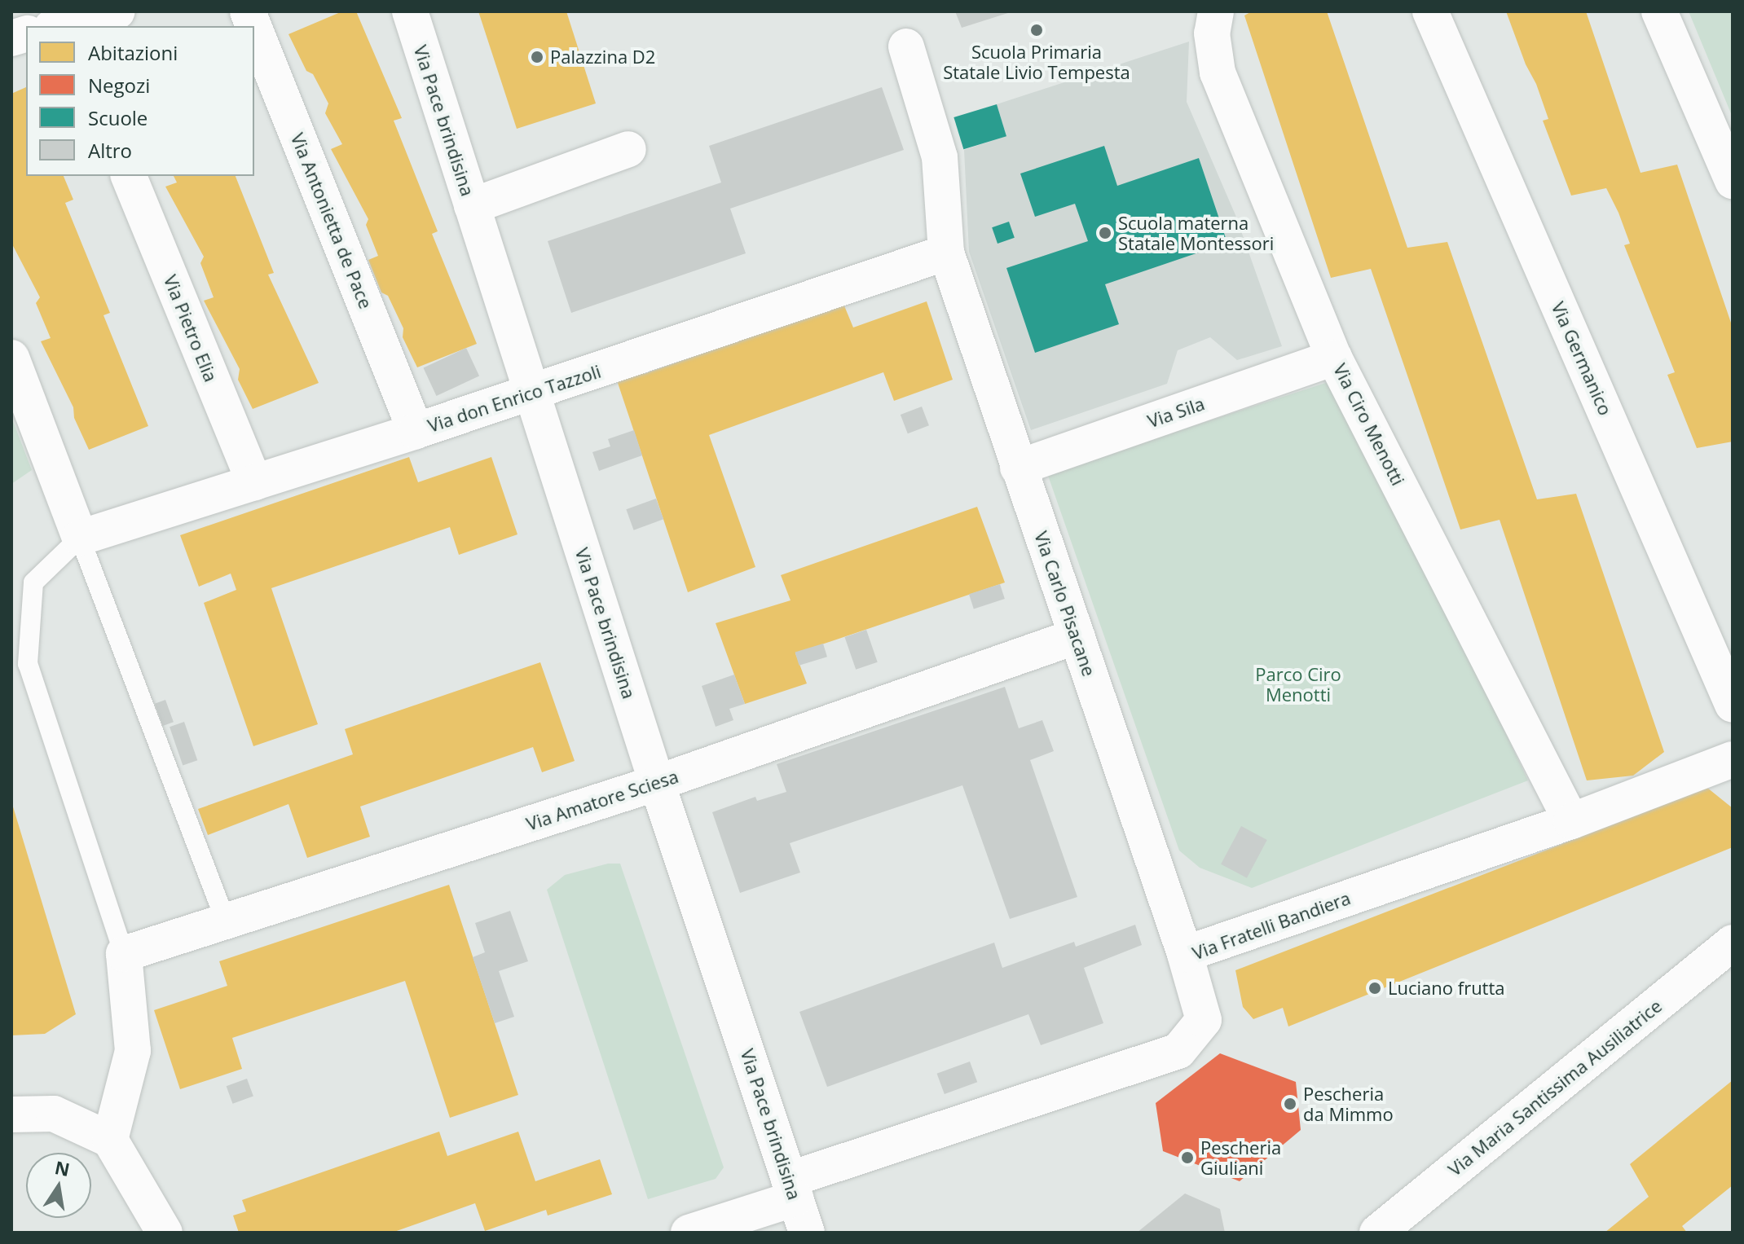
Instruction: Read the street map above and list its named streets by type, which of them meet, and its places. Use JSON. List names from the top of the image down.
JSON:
{
  "streets": {
    "street": [
      "Via Pace brindisina",
      "Via Antonietta de Pace",
      "Via Pietro Elia",
      "Via Germanico",
      "Via don Enrico Tazzoli",
      "Via Sila",
      "Via Ciro Menotti",
      "Via Carlo Pisacane",
      "Via Amatore Sciesa",
      "Via Fratelli Bandiera",
      "Via Maria Santissima Ausiliatrice"
    ]
  },
  "crossings": [
    ["Via Pace brindisina", "Via don Enrico Tazzoli"],
    ["Via Pace brindisina", "Via Amatore Sciesa"],
    ["Via Pace brindisina", "Via Fratelli Bandiera"],
    ["Via Antonietta de Pace", "Via don Enrico Tazzoli"],
    ["Via Pietro Elia", "Via don Enrico Tazzoli"],
    ["Via don Enrico Tazzoli", "Via Carlo Pisacane"],
    ["Via Sila", "Via Ciro Menotti"],
    ["Via Sila", "Via Carlo Pisacane"],
    ["Via Ciro Menotti", "Via Fratelli Bandiera"],
    ["Via Carlo Pisacane", "Via Amatore Sciesa"],
    ["Via Carlo Pisacane", "Via Fratelli Bandiera"]
  ],
  "parks": ["Parco Ciro Menotti"],
  "places": [
    "Scuola Primaria Statale Livio Tempesta",
    "Palazzina D2",
    "Scuola materna Statale Montessori",
    "Luciano frutta",
    "Pescheria da Mimmo",
    "Pescheria Giuliani"
  ],
  "legend": [
    "Abitazioni",
    "Negozi",
    "Scuole",
    "Altro"
  ],
  "north": "top"
}
